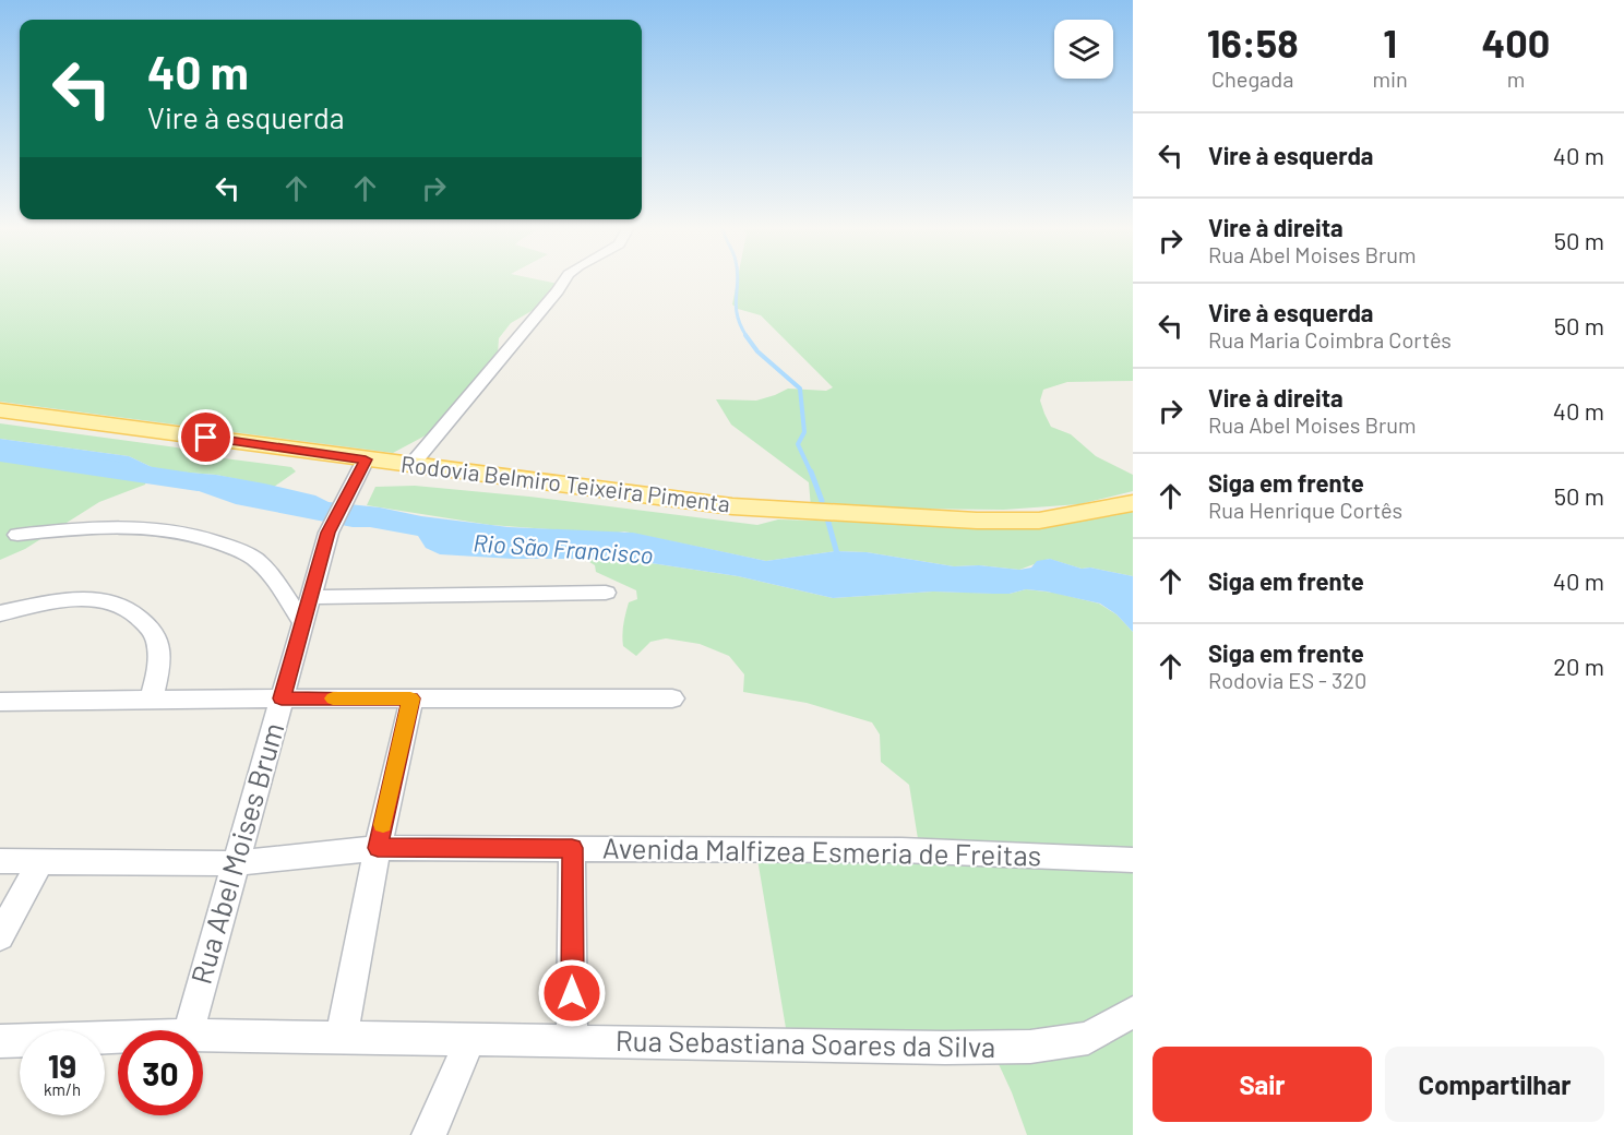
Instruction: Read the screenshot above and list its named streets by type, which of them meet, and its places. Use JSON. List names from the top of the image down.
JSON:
{
  "streets": {
    "main road": ["Rodovia Belmiro Teixeira Pimenta"],
    "street": ["Avenida Malfizea Esmeria de Freitas", "Rua Abel Moises Brum", "Rua Sebastiana Soares da Silva"]
  },
  "crossings": [
    ["Rodovia Belmiro Teixeira Pimenta", "Rua Abel Moises Brum"],
    ["Avenida Malfizea Esmeria de Freitas", "Rua Abel Moises Brum"]
  ],
  "water": ["Rio São Francisco"],
  "page": {
    "eta": [
      "16:58",
      "Chegada",
      "1",
      "min",
      "400",
      "m"
    ],
    "turn": ["40 m", "Vire à esquerda"],
    "list": [
      {
        "name": "Vire à esquerda",
        "value": "40 m"
      },
      {
        "name": "Vire à direita",
        "note": "Rua Abel Moises Brum",
        "value": "50 m"
      },
      {
        "name": "Vire à esquerda",
        "note": "Rua Maria Coimbra Cortês",
        "value": "50 m"
      },
      {
        "name": "Vire à direita",
        "note": "Rua Abel Moises Brum",
        "value": "40 m"
      },
      {
        "name": "Siga em frente",
        "note": "Rua Henrique Cortês",
        "value": "50 m"
      },
      {
        "name": "Siga em frente",
        "value": "40 m"
      },
      {
        "name": "Siga em frente",
        "note": "Rodovia ES - 320",
        "value": "20 m"
      }
    ],
    "speed": "19 km/h",
    "limit": "30",
    "buttons": ["Sair", "Compartilhar"]
  }
}
